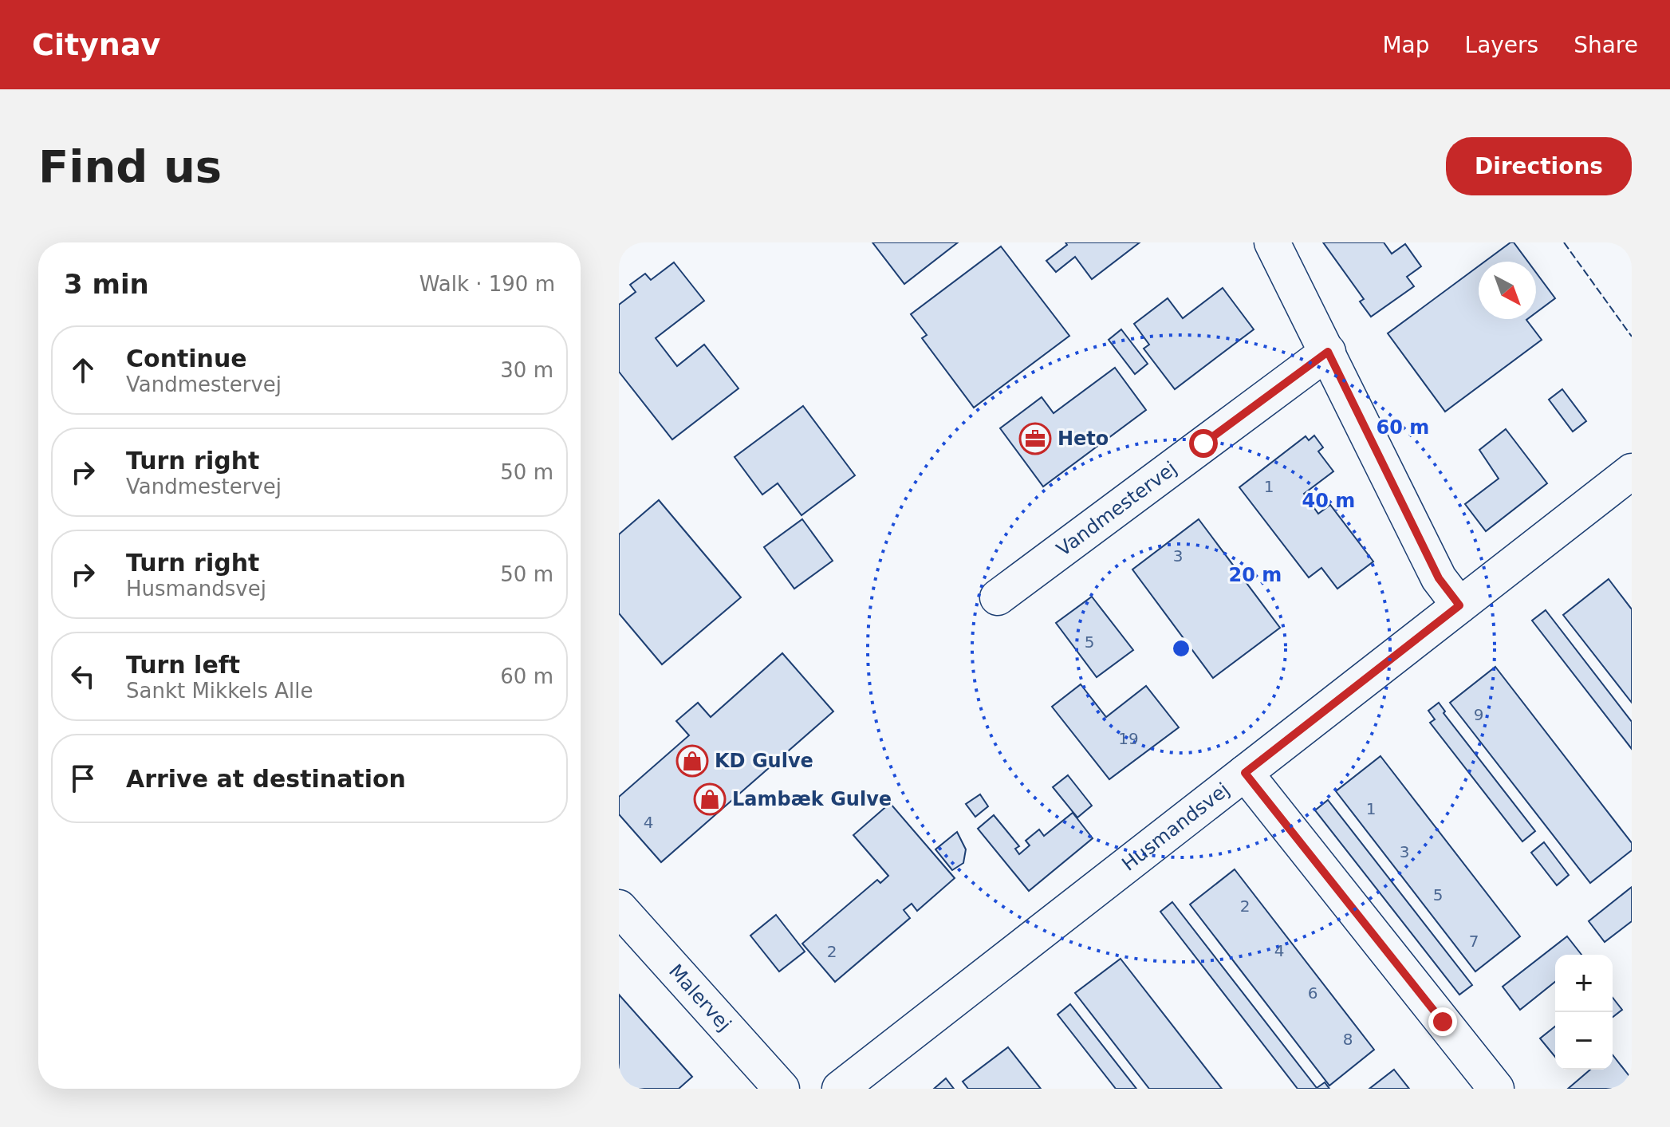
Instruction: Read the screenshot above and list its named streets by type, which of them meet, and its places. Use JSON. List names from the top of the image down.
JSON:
{
  "streets": {
    "street": ["Vandmestervej", "Husmandsvej", "Malervej"]
  },
  "places": {
    "office": ["Heto"],
    "shop": ["KD Gulve", "Lambæk Gulve"]
  },
  "house_numbers": [
    "1",
    "3",
    "5",
    "9",
    "19",
    "1",
    "4",
    "3",
    "5",
    "2",
    "7",
    "4",
    "2",
    "6",
    "8"
  ],
  "north": "bottom right",
  "page": {
    "header": "Citynav",
    "nav": ["Map", "Layers", "Share"],
    "buttons": "Directions",
    "title": "Find us",
    "heading": ["3 min", "Walk · 190 m"],
    "list": [
      ["Continue", "Vandmestervej", "30 m"],
      ["Turn right", "Vandmestervej", "50 m"],
      ["Turn right", "Husmandsvej", "50 m"],
      ["Turn left", "Sankt Mikkels Alle", "60 m"],
      "Arrive at destination"
    ],
    "map_buttons": ["+", "−"]
  },
  "rings": ["60 m", "40 m", "20 m"]
}
